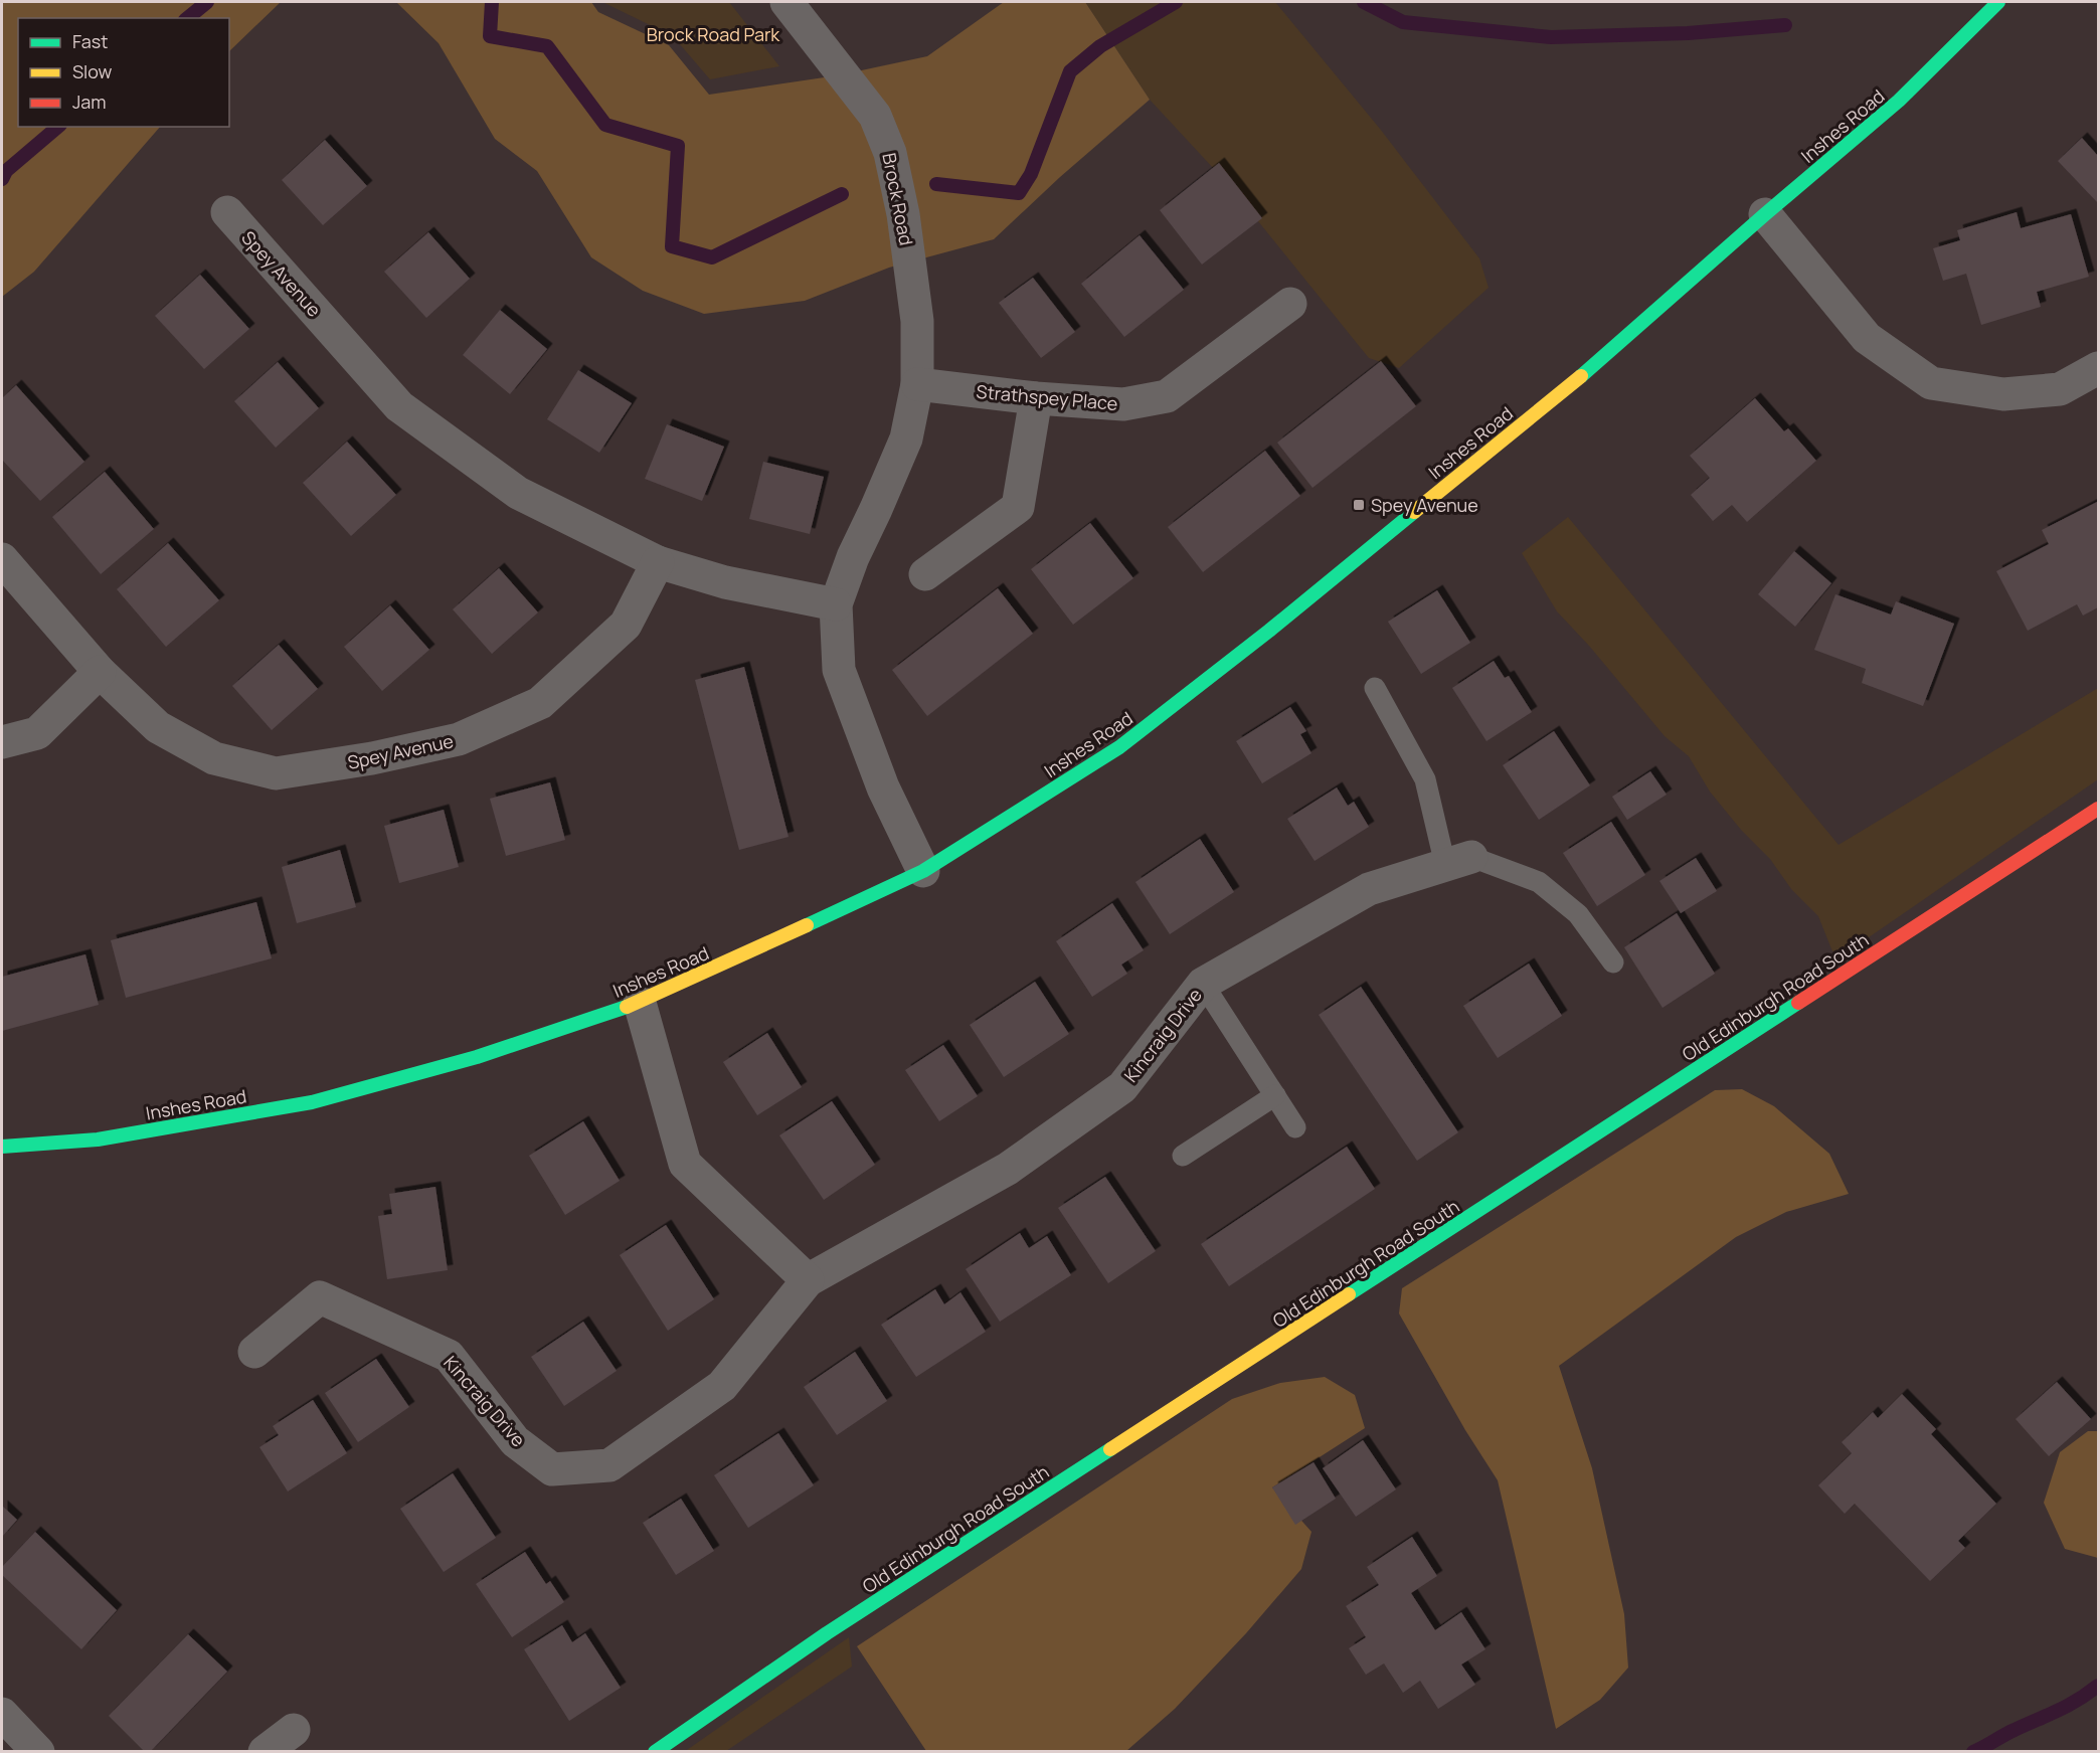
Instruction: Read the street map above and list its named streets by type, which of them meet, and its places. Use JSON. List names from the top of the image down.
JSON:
{
  "streets": {
    "street": [
      "Inshes Road",
      "Brock Road",
      "Spey Avenue",
      "Strathspey Place",
      "Old Edinburgh Road South",
      "Kincraig Drive"
    ]
  },
  "crossings": [
    ["Brock Road", "Spey Avenue"],
    ["Brock Road", "Strathspey Place"]
  ],
  "parks": ["Brock Road Park"],
  "places": {
    "transit": ["Spey Avenue"]
  },
  "legend": ["Fast", "Slow", "Jam"]
}
